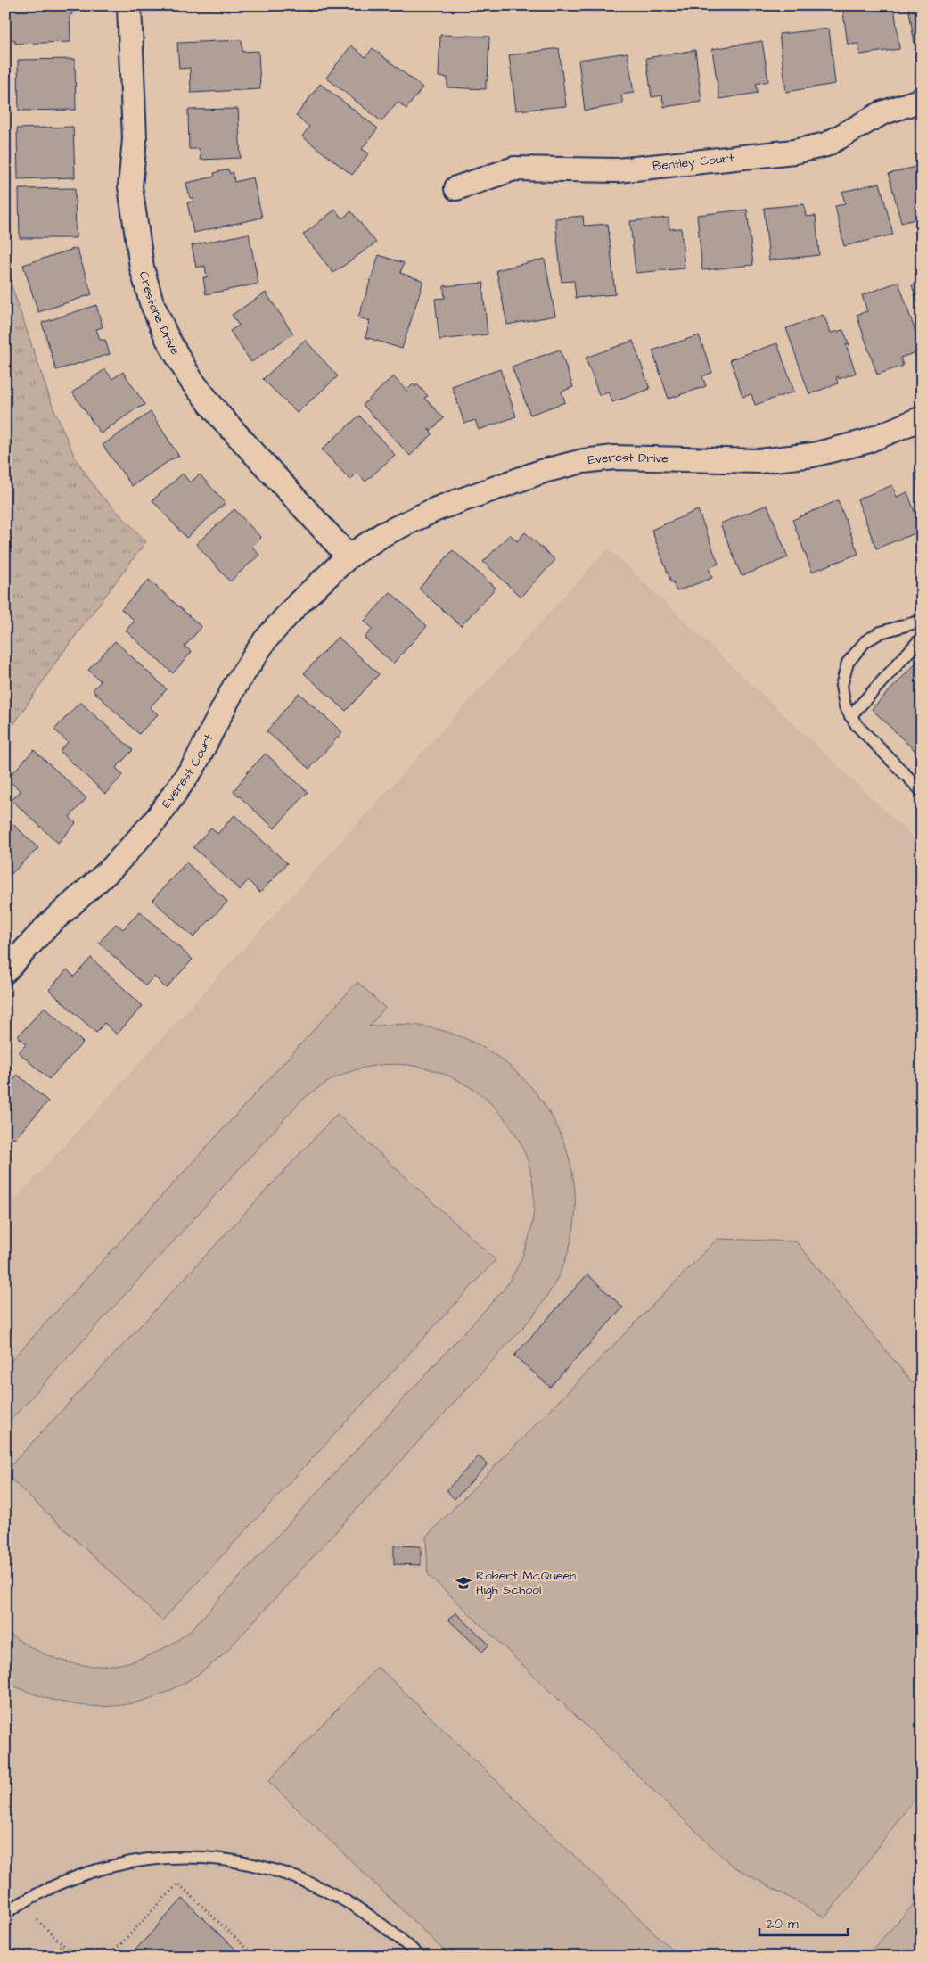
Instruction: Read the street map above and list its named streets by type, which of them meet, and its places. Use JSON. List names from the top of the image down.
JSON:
{
  "streets": {
    "street": [
      "Bentley Court",
      "Crestone Drive",
      "Everest Drive",
      "Everest Court"
    ]
  },
  "crossings": [
    ["Crestone Drive", "Everest Drive"],
    ["Crestone Drive", "Everest Court"],
    ["Everest Drive", "Everest Court"]
  ],
  "places": {
    "school or university": ["Robert McQueen High School"]
  },
  "scale_bar": "20 m"
}
